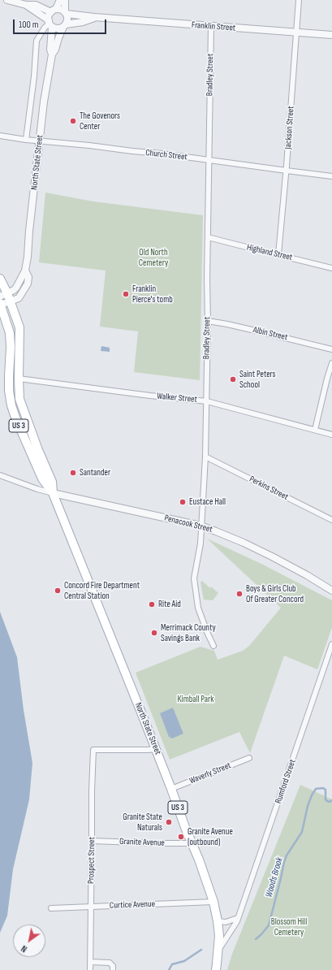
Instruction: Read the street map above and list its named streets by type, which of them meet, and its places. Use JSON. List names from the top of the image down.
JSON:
{
  "streets": {
    "main road": ["North State Street", "US 3"],
    "street": [
      "Franklin Street",
      "Bradley Street",
      "Jackson Street",
      "Church Street",
      "Highland Street",
      "Albin Street",
      "Walker Street",
      "Perkins Street",
      "Penacook Street",
      "Waverly Street",
      "Rumford Street",
      "Granite Avenue",
      "Prospect Street",
      "Curtice Avenue"
    ]
  },
  "crossings": [
    ["Franklin Street", "Bradley Street"],
    ["Franklin Street", "Jackson Street"],
    ["Franklin Street", "North State Street"],
    ["Bradley Street", "Church Street"],
    ["Bradley Street", "Highland Street"],
    ["Bradley Street", "Albin Street"],
    ["Bradley Street", "Walker Street"],
    ["Bradley Street", "Perkins Street"],
    ["Bradley Street", "Penacook Street"],
    ["Jackson Street", "Church Street"],
    ["Jackson Street", "Highland Street"],
    ["Church Street", "North State Street"],
    ["North State Street", "Walker Street"],
    ["North State Street", "US 3"],
    ["North State Street", "Penacook Street"],
    ["North State Street", "Waverly Street"],
    ["North State Street", "Rumford Street"],
    ["North State Street", "Granite Avenue"],
    ["North State Street", "Prospect Street"],
    ["North State Street", "Curtice Avenue"],
    ["Granite Avenue", "Prospect Street"],
    ["Prospect Street", "Curtice Avenue"]
  ],
  "water": ["Woods Brook"],
  "parks": ["Old North Cemetery", "Kimball Park", "Blossom Hill Cemetery"],
  "places": [
    "The Govenors Center",
    "Franklin Pierce's tomb",
    "Saint Peters School",
    "Santander",
    "Eustace Hall",
    "Concord Fire Department Central Station",
    "Boys & Girls Club Of Greater Concord",
    "Rite Aid",
    "Merrimack County Savings Bank",
    "Granite State Naturals",
    "Granite Avenue (outbound)"
  ],
  "scale_bar": "100 m",
  "north": "bottom left"
}
